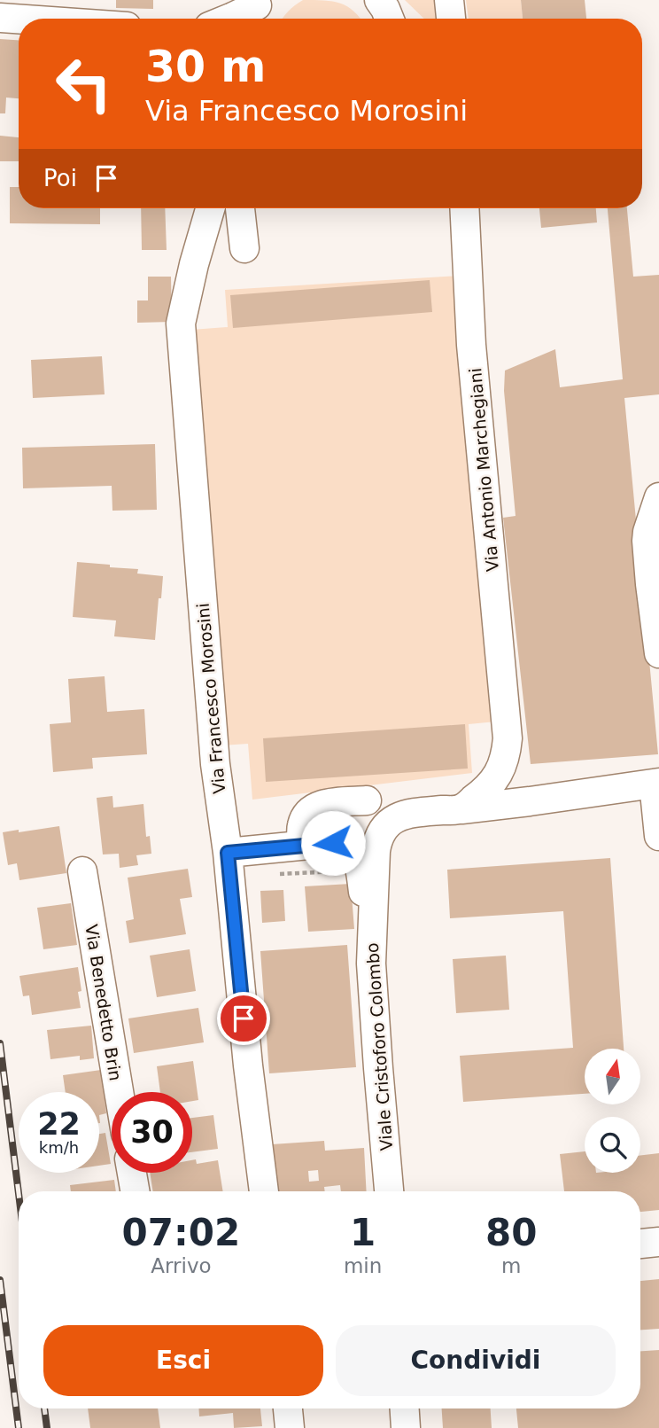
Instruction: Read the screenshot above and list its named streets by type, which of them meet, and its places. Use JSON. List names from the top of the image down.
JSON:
{
  "streets": {
    "street": [
      "Via Antonio Marchegiani",
      "Via Francesco Morosini",
      "Via Benedetto Brin",
      "Viale Cristoforo Colombo"
    ]
  },
  "crossings": [
    ["Via Antonio Marchegiani", "Viale Cristoforo Colombo"]
  ],
  "north": "top",
  "page": {
    "turn": ["30 m", "Via Francesco Morosini"],
    "then": "Poi",
    "speed": "22 km/h",
    "limit": "30",
    "eta": [
      "07:02",
      "Arrivo",
      "1",
      "min",
      "80",
      "m"
    ],
    "buttons": ["Esci", "Condividi"]
  }
}
